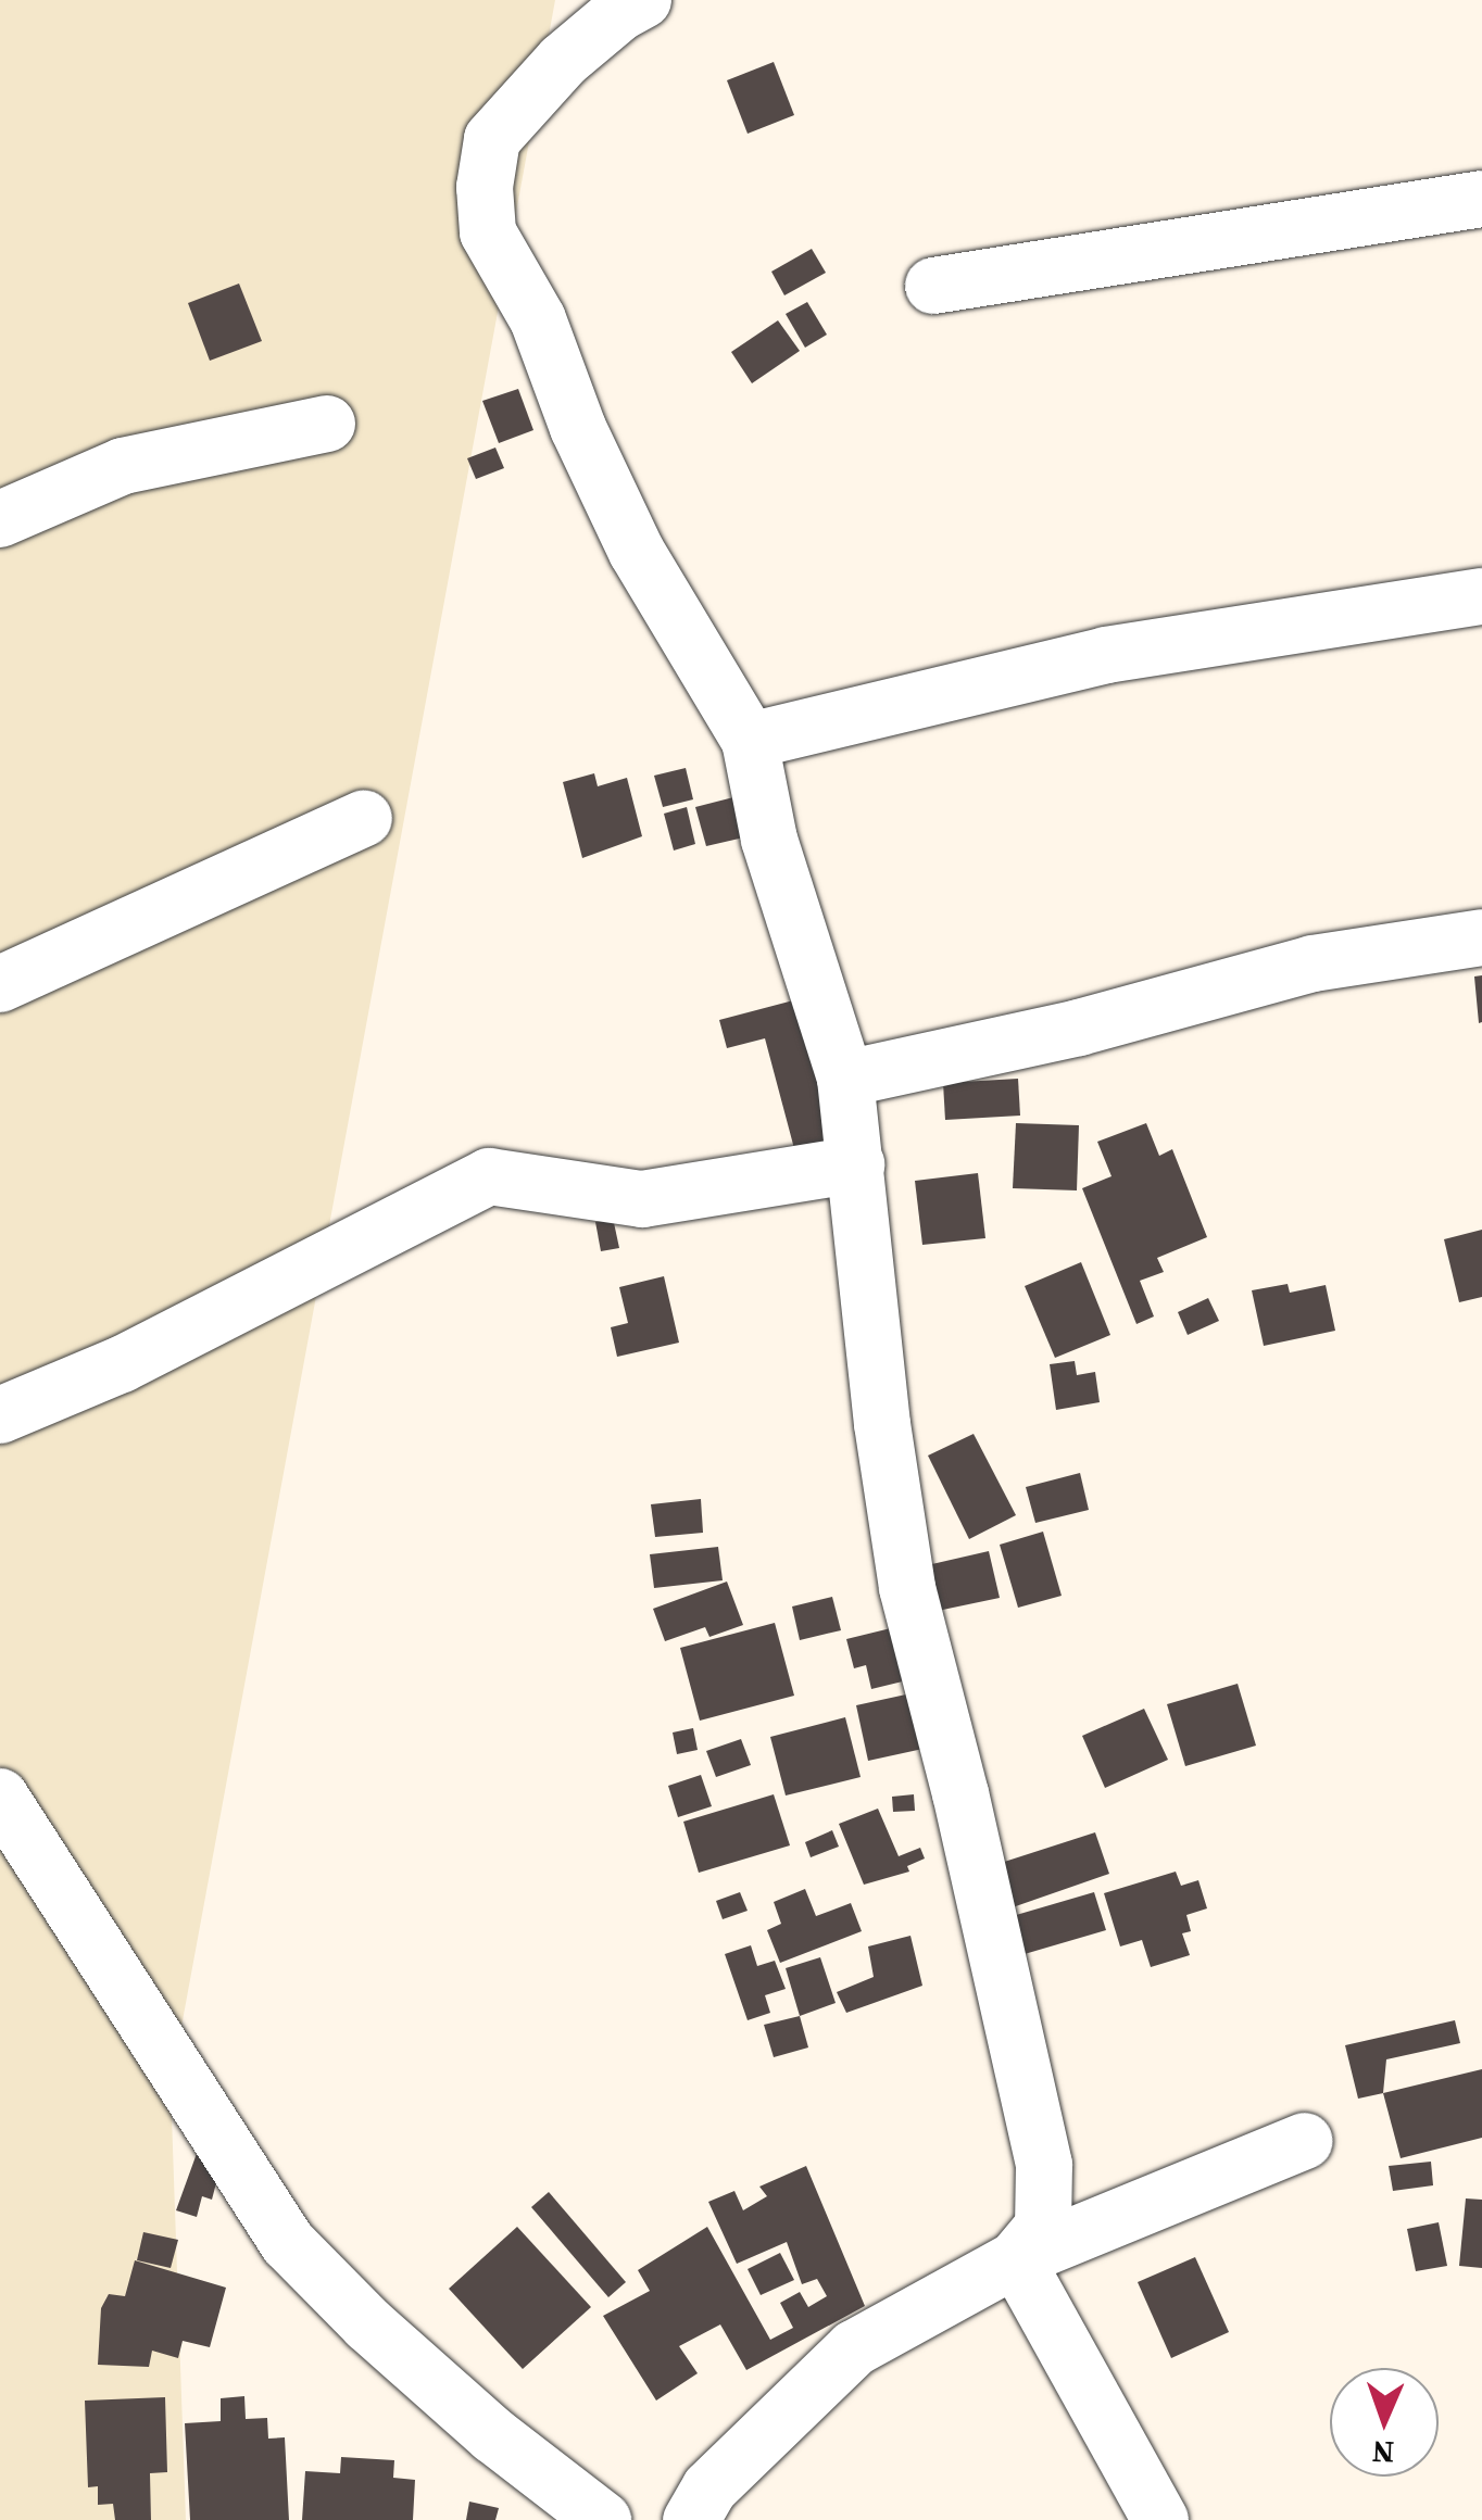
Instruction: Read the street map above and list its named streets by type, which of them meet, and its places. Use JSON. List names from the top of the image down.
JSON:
{
  "north": "bottom"
}
